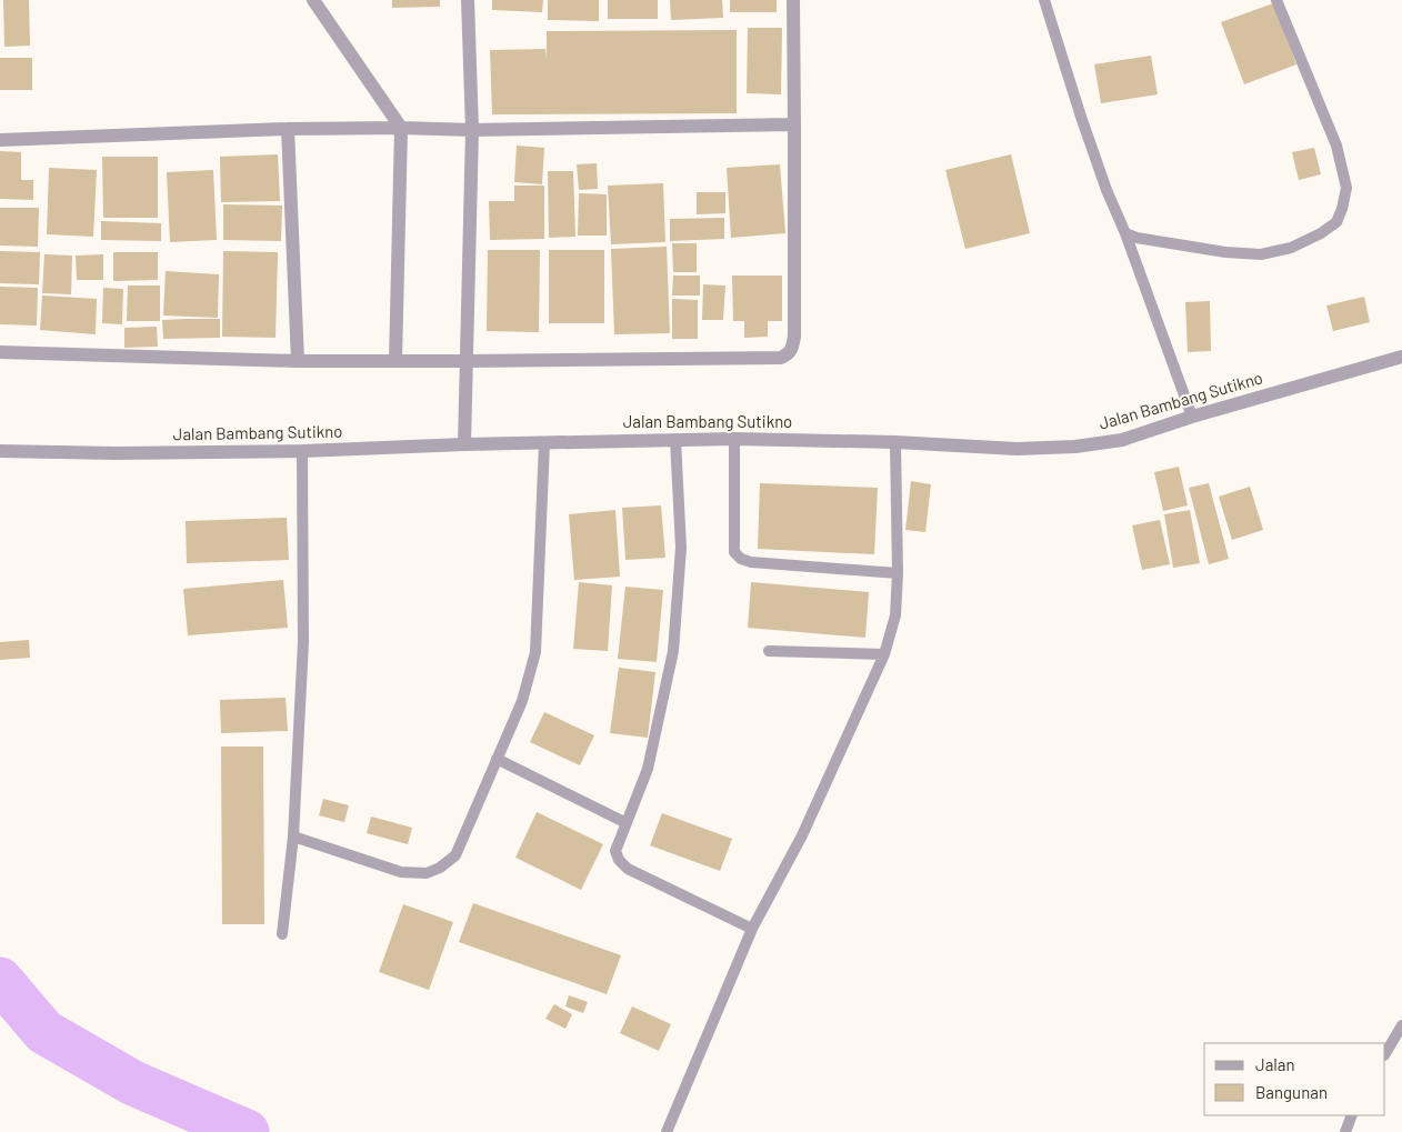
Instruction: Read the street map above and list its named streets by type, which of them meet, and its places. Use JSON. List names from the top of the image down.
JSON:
{
  "streets": {
    "street": ["Jalan Bambang Sutikno"]
  },
  "legend": ["Jalan", "Bangunan"]
}
